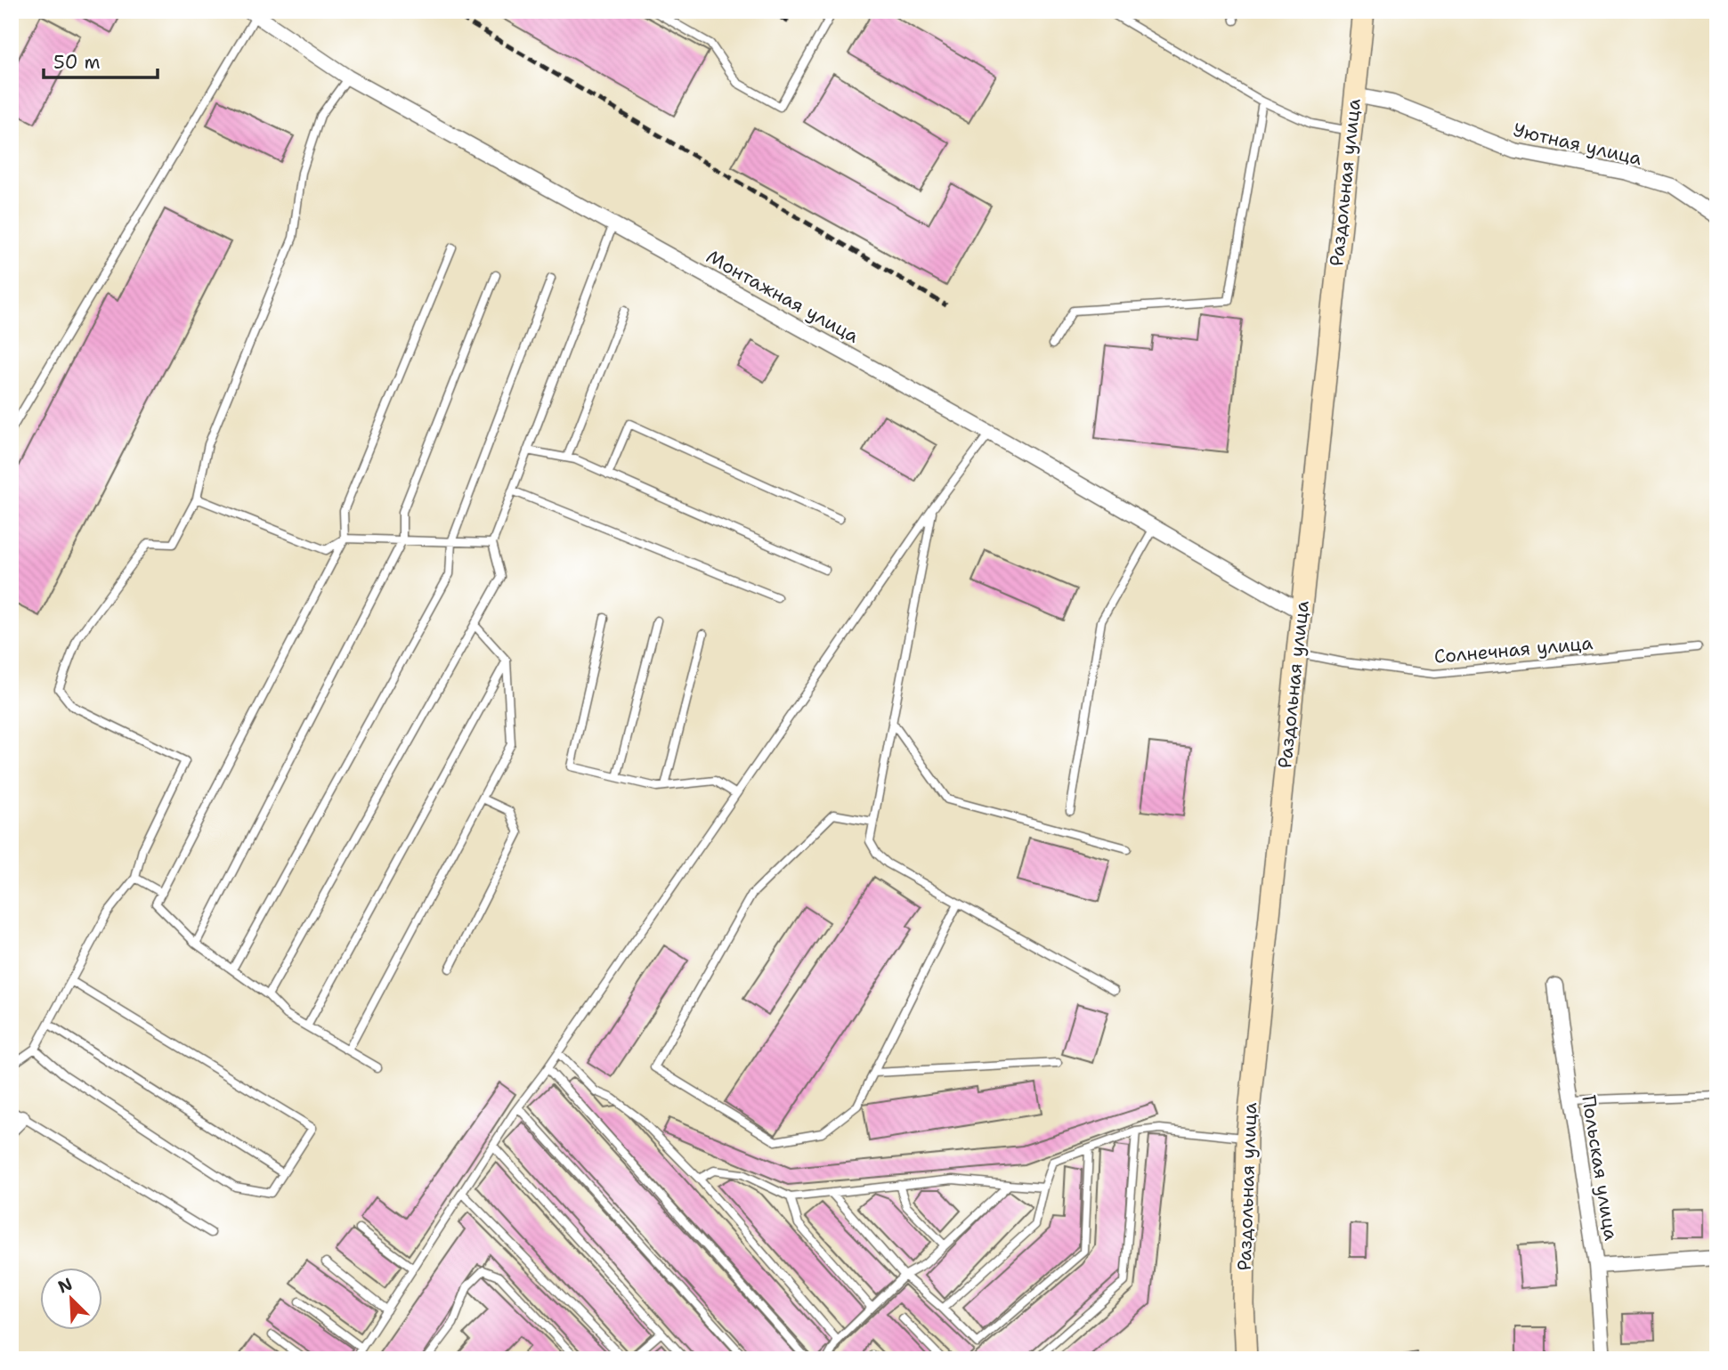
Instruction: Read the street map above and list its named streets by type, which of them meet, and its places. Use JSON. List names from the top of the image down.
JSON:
{
  "streets": {
    "main road": ["Раздольная улица"],
    "street": ["Уютная улица", "Монтажная улица", "Польская улица"],
    "lane": ["Солнечная улица"]
  },
  "crossings": [
    ["Уютная улица", "Раздольная улица"],
    ["Раздольная улица", "Монтажная улица"],
    ["Раздольная улица", "Солнечная улица"]
  ],
  "scale_bar": "50 m",
  "north": "top left"
}
